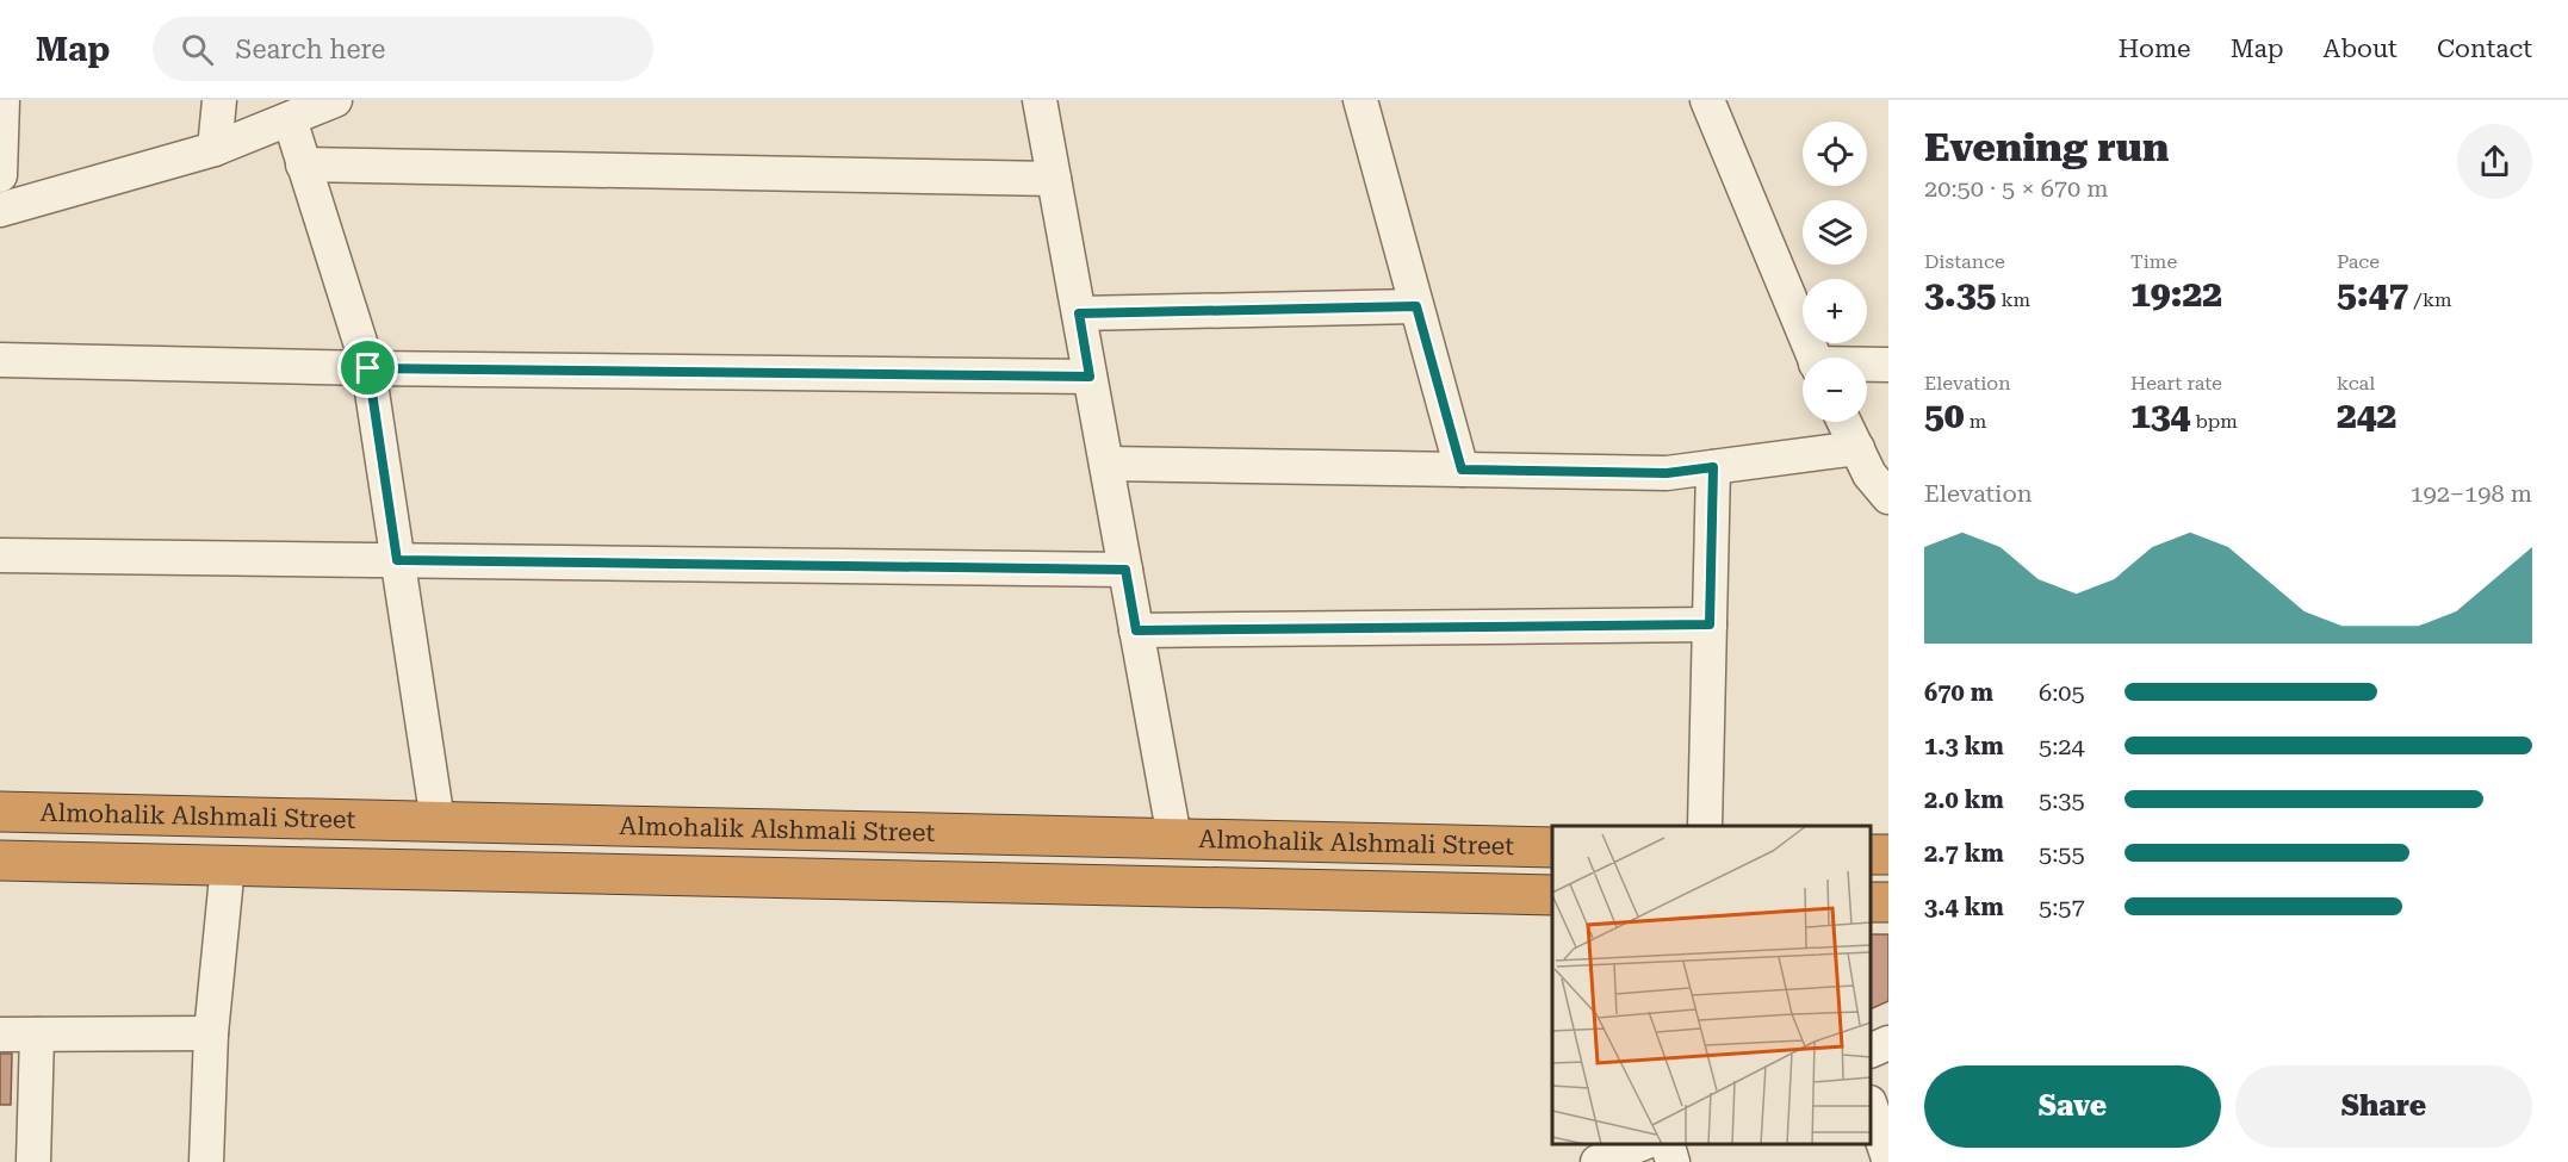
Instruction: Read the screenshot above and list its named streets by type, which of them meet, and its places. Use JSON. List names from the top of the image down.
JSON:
{
  "streets": {
    "highway": ["Almohalik Alshmali Street"]
  },
  "page": {
    "header": "Map",
    "search": "Search here",
    "nav": [
      "Home",
      "Map",
      "About",
      "Contact"
    ],
    "heading": ["Evening run", "20:50 · 5 × 670 m"],
    "map_buttons": ["+", "−"],
    "stats": [
      ["Distance", "3.35 km"],
      ["Time", "19:22"],
      ["Pace", "5:47 /km"],
      ["Elevation", "50 m"],
      ["Heart rate", "134 bpm"],
      ["kcal", "242"]
    ],
    "chart": ["Elevation", "192–198 m"],
    "list": [
      {
        "name": "670 m",
        "note": "6:05"
      },
      {
        "name": "1.3 km",
        "note": "5:24"
      },
      {
        "name": "2.0 km",
        "note": "5:35"
      },
      {
        "name": "2.7 km",
        "note": "5:55"
      },
      {
        "name": "3.4 km",
        "note": "5:57"
      }
    ],
    "buttons": ["Save", "Share"]
  }
}
